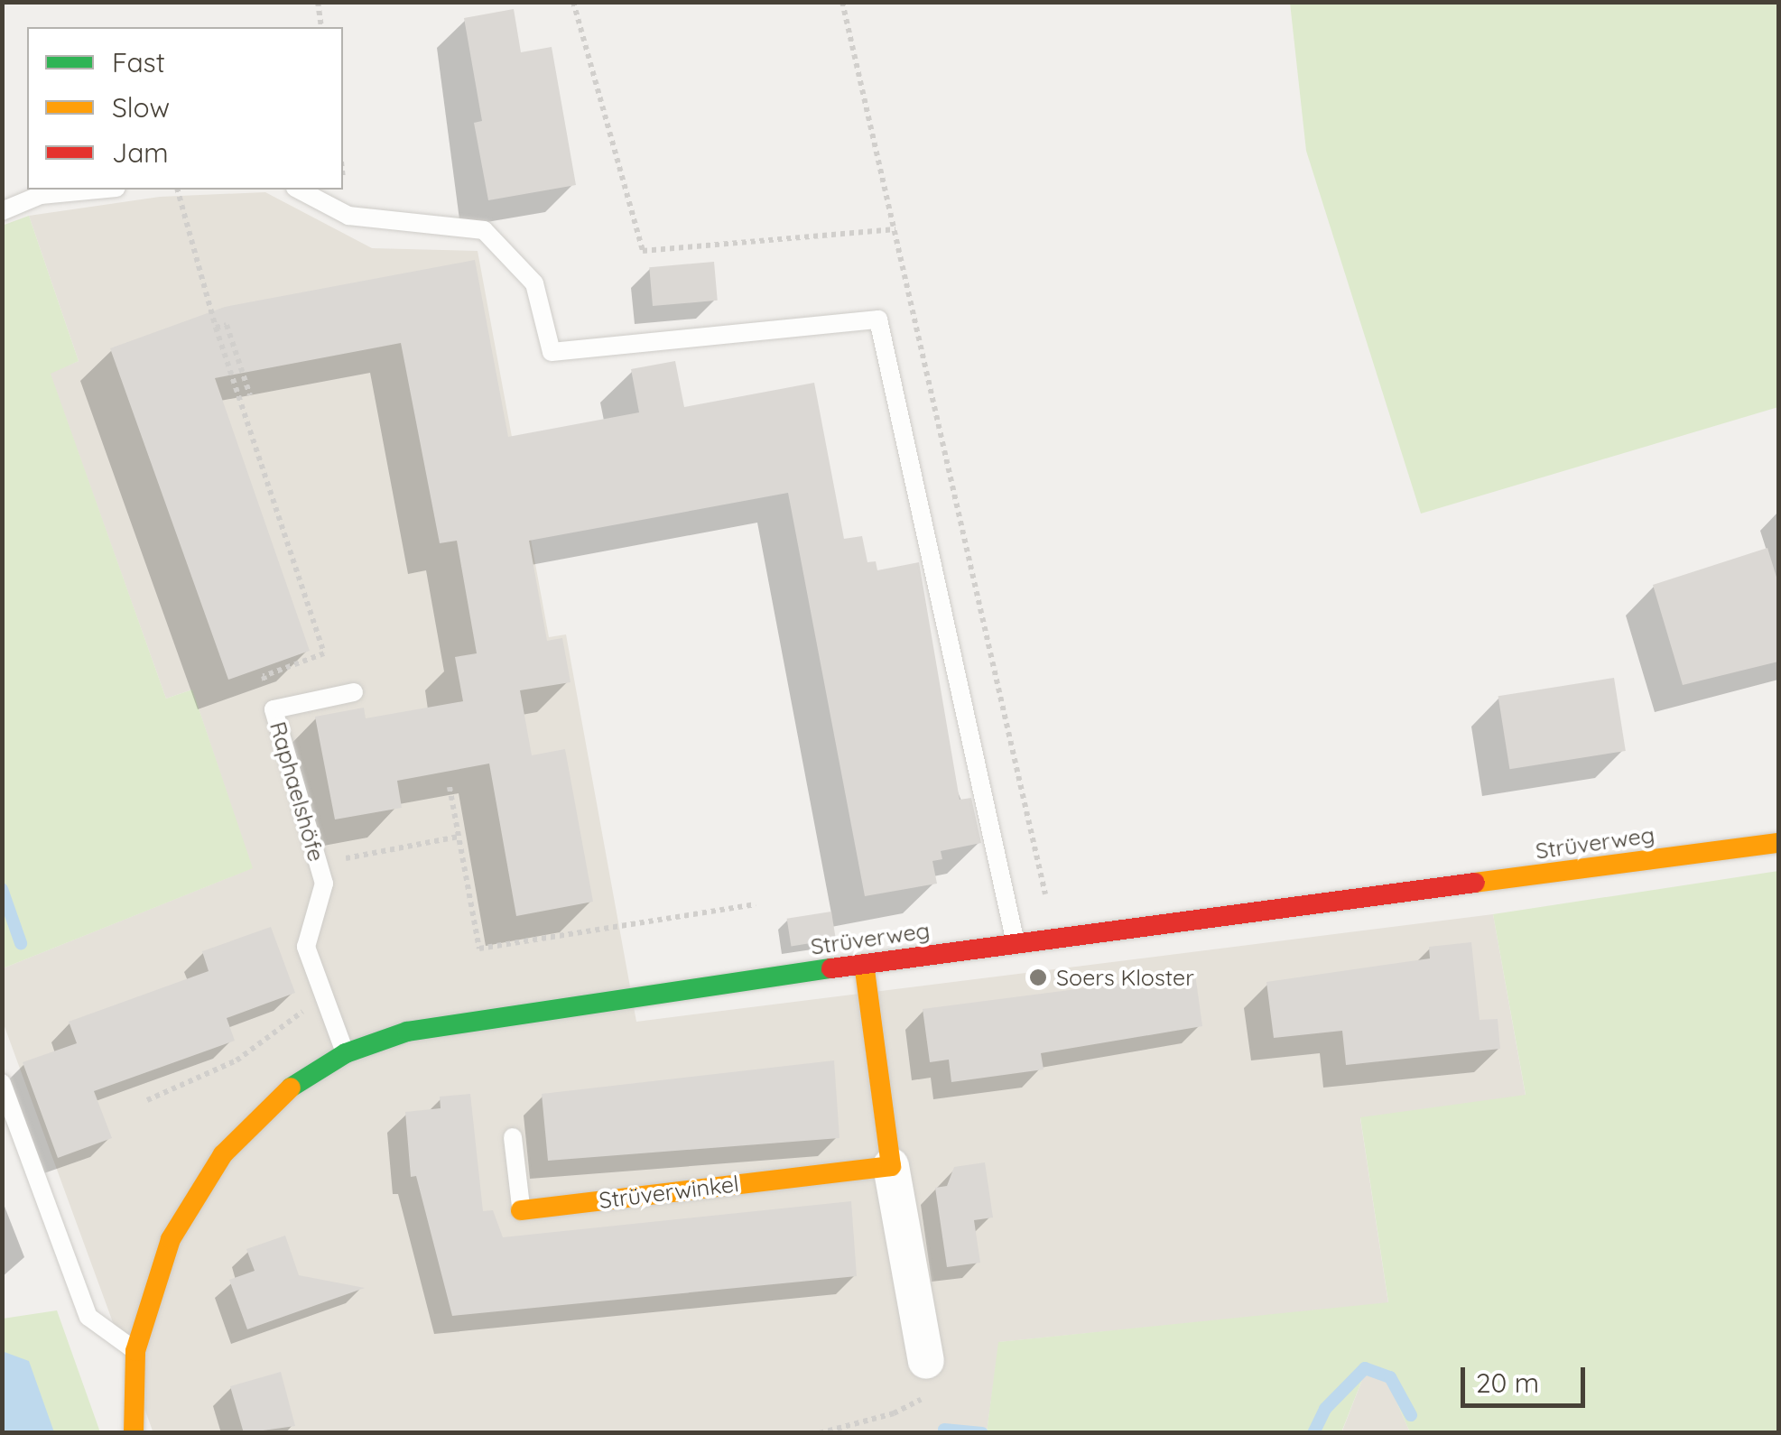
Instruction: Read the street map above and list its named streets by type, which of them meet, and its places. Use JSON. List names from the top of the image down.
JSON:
{
  "streets": {
    "street": ["Strüverweg", "Strüverwinkel"],
    "lane": ["Raphaelshöfe"]
  },
  "crossings": [
    ["Raphaelshöfe", "Strüverweg"]
  ],
  "places": ["Soers Kloster"],
  "legend": ["Fast", "Slow", "Jam"],
  "scale_bar": "20 m"
}
